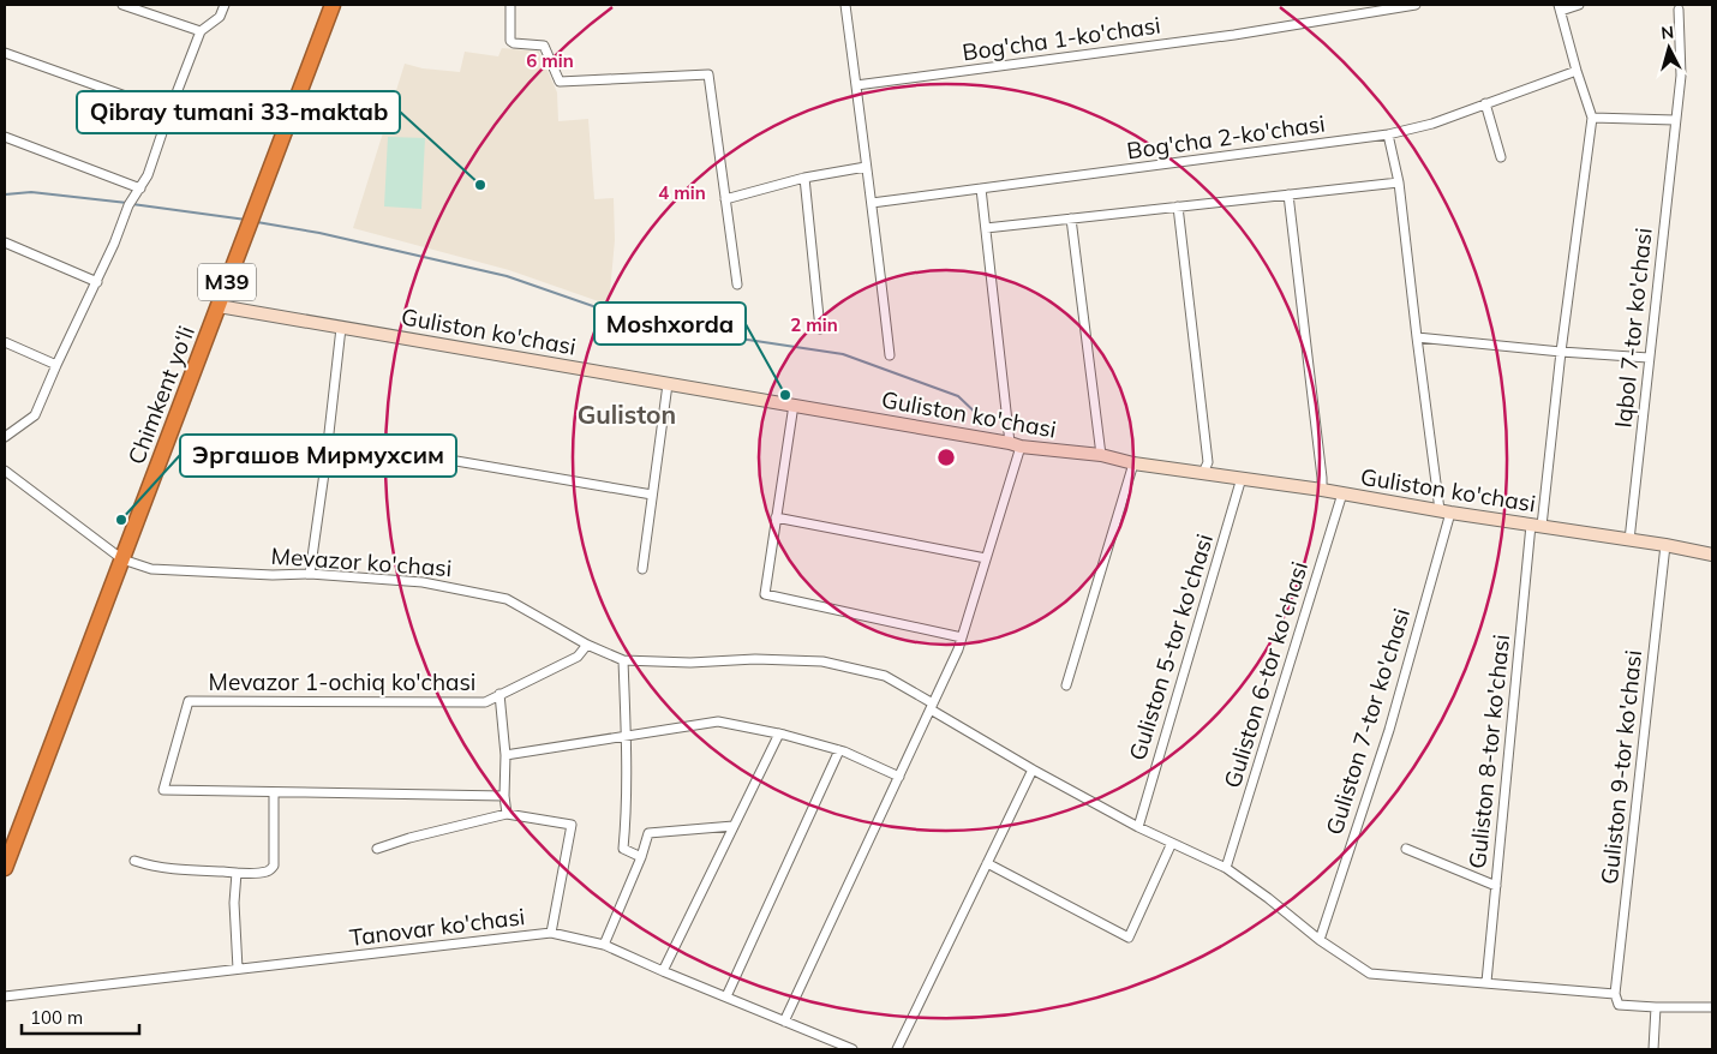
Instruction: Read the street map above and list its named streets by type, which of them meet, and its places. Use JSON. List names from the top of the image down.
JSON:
{
  "streets": {
    "highway": ["M39", "Chimkent yo‘li"],
    "main road": ["Guliston ko'chasi"],
    "street": [
      "Bog'cha 1-ko'chasi",
      "Bog'cha 2-ko'chasi",
      "Iqbol 7-tor ko'chasi",
      "Mevazor ko'chasi",
      "Guliston 5-tor ko'chasi",
      "Guliston 6-tor ko'chasi",
      "Mevazor 1-ochiq ko'chasi",
      "Guliston 7-tor ko'chasi",
      "Guliston 8-tor ko'chasi",
      "Guliston 9-tor ko'chasi",
      "Tanovar ko'chasi"
    ]
  },
  "crossings": [
    ["Iqbol 7-tor ko'chasi", "Guliston ko'chasi"],
    ["Guliston ko'chasi", "Chimkent yo‘li"],
    ["Guliston ko'chasi", "Guliston 5-tor ko'chasi"],
    ["Guliston ko'chasi", "Guliston 6-tor ko'chasi"],
    ["Guliston ko'chasi", "Guliston 7-tor ko'chasi"],
    ["Guliston ko'chasi", "Guliston 8-tor ko'chasi"],
    ["Guliston ko'chasi", "Guliston 9-tor ko'chasi"],
    ["Chimkent yo‘li", "Mevazor ko'chasi"],
    ["Mevazor ko'chasi", "Guliston 5-tor ko'chasi"],
    ["Mevazor ko'chasi", "Guliston 6-tor ko'chasi"],
    ["Mevazor ko'chasi", "Mevazor 1-ochiq ko'chasi"],
    ["Mevazor ko'chasi", "Guliston 7-tor ko'chasi"],
    ["Mevazor ko'chasi", "Guliston 8-tor ko'chasi"],
    ["Mevazor ko'chasi", "Guliston 9-tor ko'chasi"]
  ],
  "districts": ["Guliston"],
  "places": ["Qibray tumani 33-maktab", "Moshxorda", "Эргашов Мирмухсим"],
  "scale_bar": "100 m",
  "north": "top",
  "rings": ["6 min", "4 min", "2 min"]
}
